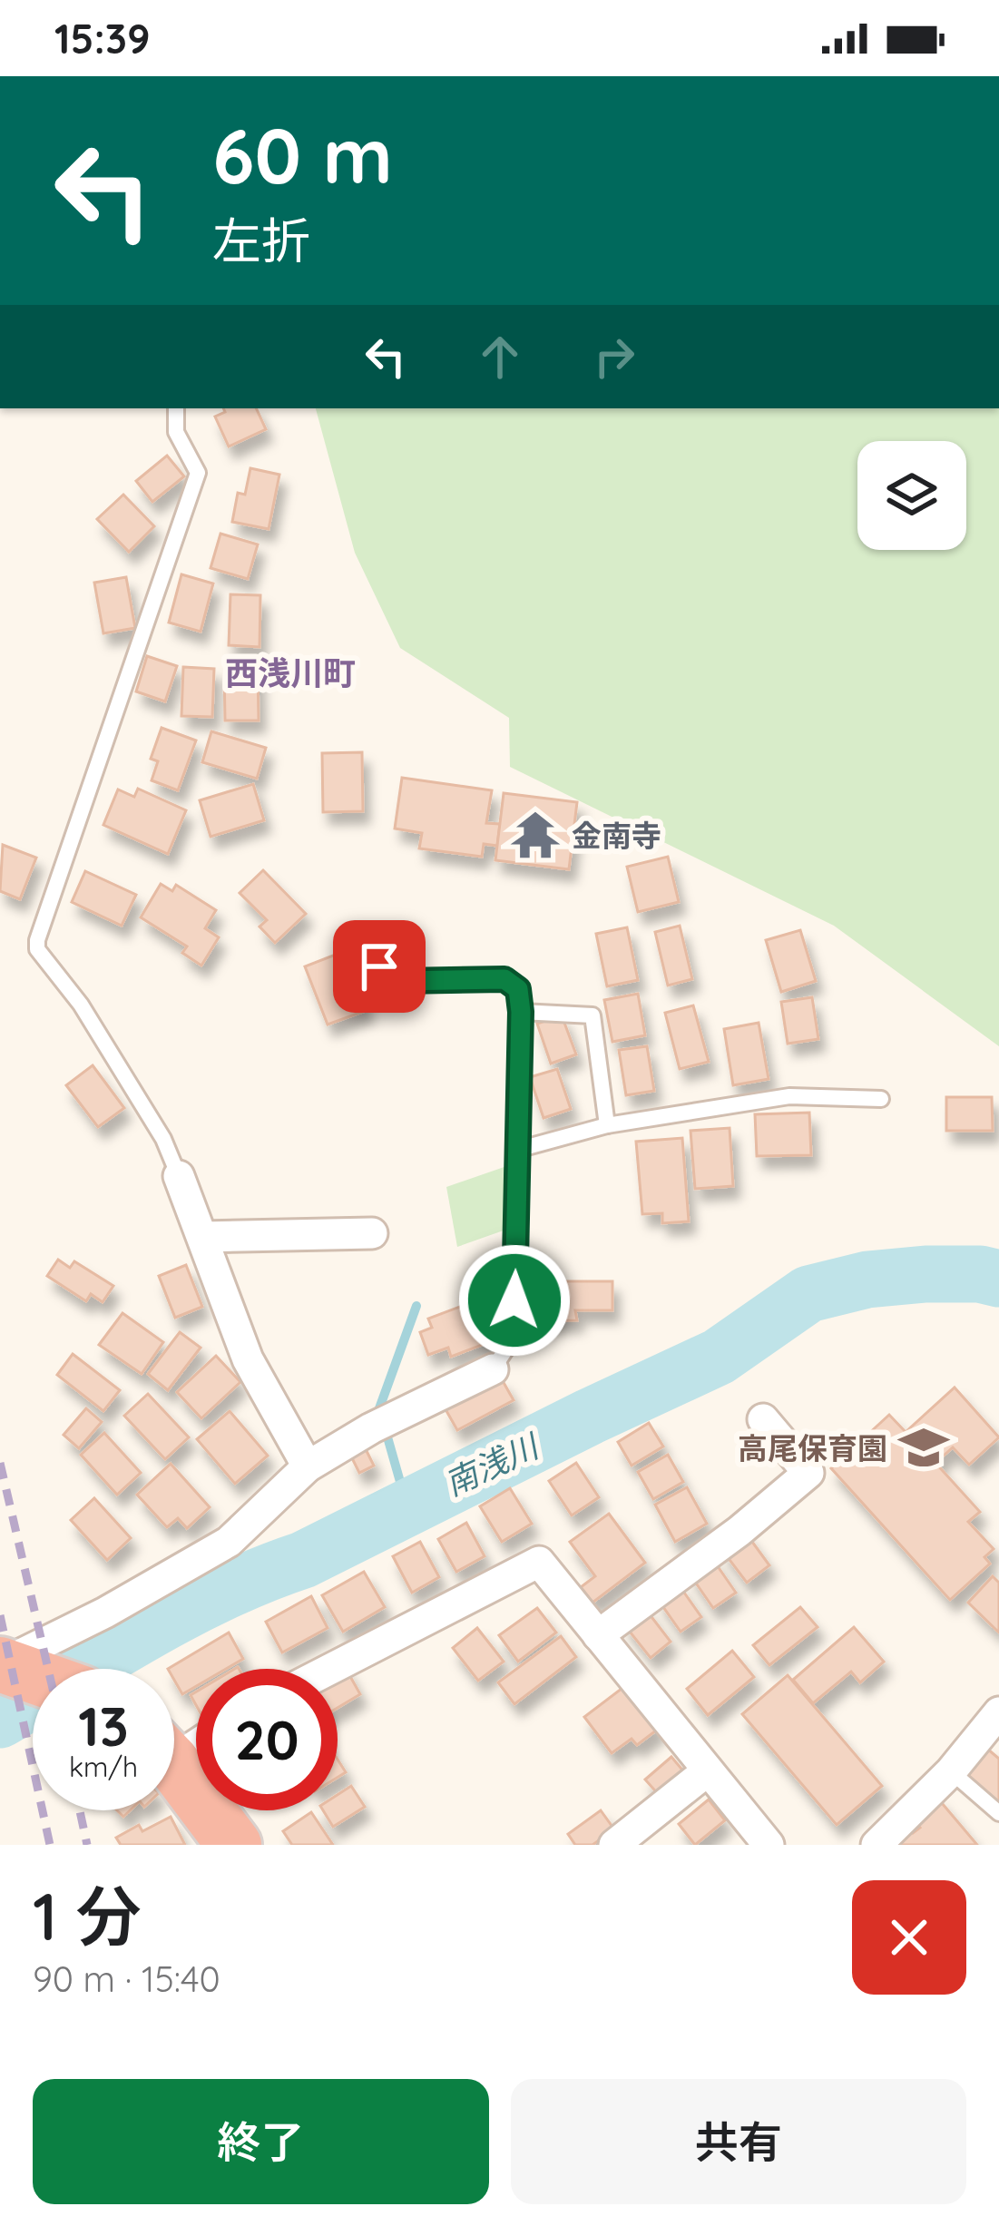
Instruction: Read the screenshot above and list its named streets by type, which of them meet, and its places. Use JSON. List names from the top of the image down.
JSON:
{
  "districts": ["西浅川町"],
  "water": ["南浅川"],
  "places": {
    "temple": ["金南寺"],
    "school or university": ["高尾保育園"]
  },
  "page": {
    "status": "15:39",
    "turn": ["60 m", "左折"],
    "speed": "13 km/h",
    "limit": "20",
    "heading": ["1 分", "90 m · 15:40"],
    "buttons": ["終了", "共有"]
  }
}
